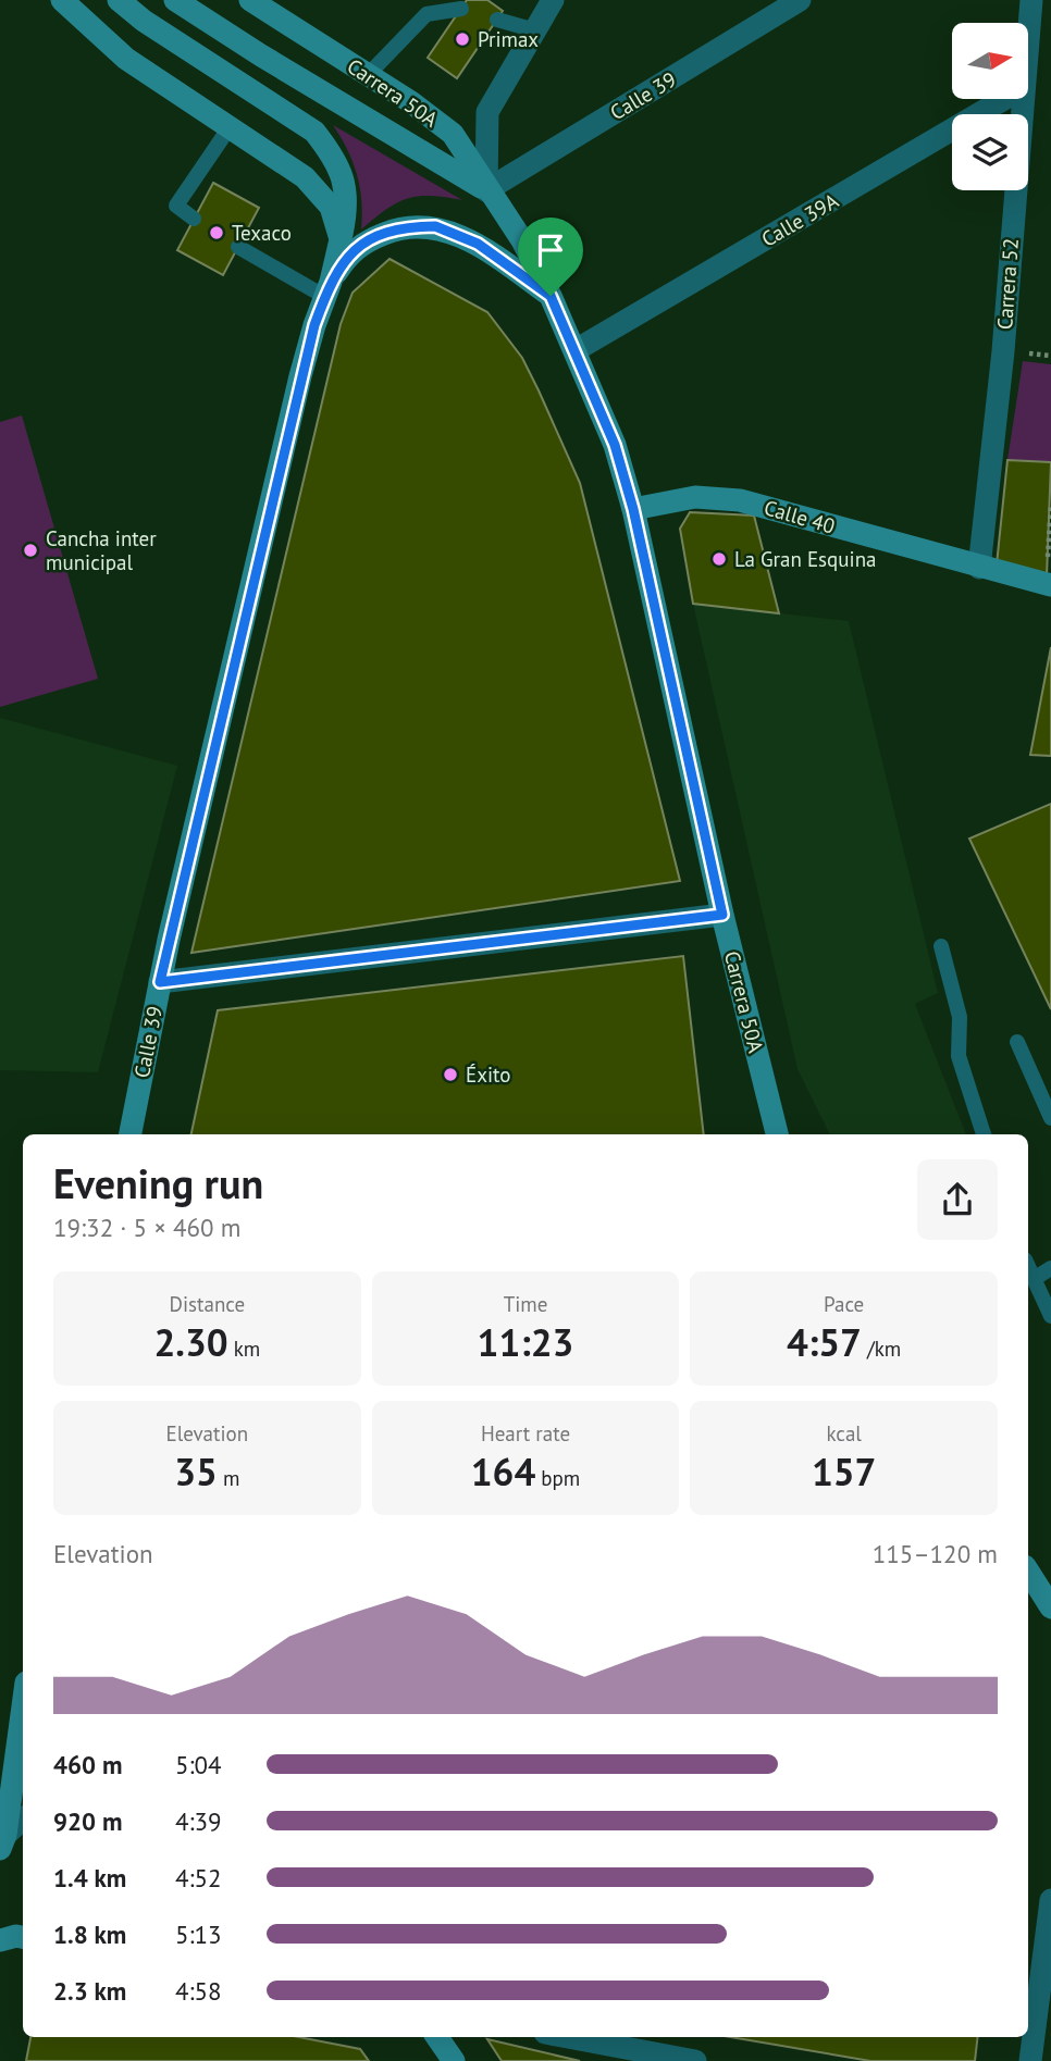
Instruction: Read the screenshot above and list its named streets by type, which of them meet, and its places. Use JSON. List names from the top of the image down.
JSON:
{
  "streets": {
    "main road": ["Carrera 50A", "Calle 39", "Calle 40"],
    "street": ["Calle 39A", "Carrera 52"]
  },
  "crossings": [
    ["Carrera 50A", "Calle 39"],
    ["Carrera 50A", "Calle 39A"],
    ["Carrera 50A", "Calle 40"],
    ["Carrera 52", "Calle 40"]
  ],
  "places": [
    "Primax",
    "Texaco",
    "Cancha inter municipal",
    "La Gran Esquina",
    "Éxito"
  ],
  "north": "right",
  "page": {
    "heading": ["Evening run", "19:32 · 5 × 460 m"],
    "stats": [
      ["Distance", "2.30 km"],
      ["Time", "11:23"],
      ["Pace", "4:57 /km"],
      ["Elevation", "35 m"],
      ["Heart rate", "164 bpm"],
      ["kcal", "157"]
    ],
    "chart": ["Elevation", "115–120 m"],
    "list": [
      {
        "name": "460 m",
        "note": "5:04"
      },
      {
        "name": "920 m",
        "note": "4:39"
      },
      {
        "name": "1.4 km",
        "note": "4:52"
      },
      {
        "name": "1.8 km",
        "note": "5:13"
      },
      {
        "name": "2.3 km",
        "note": "4:58"
      }
    ]
  }
}
